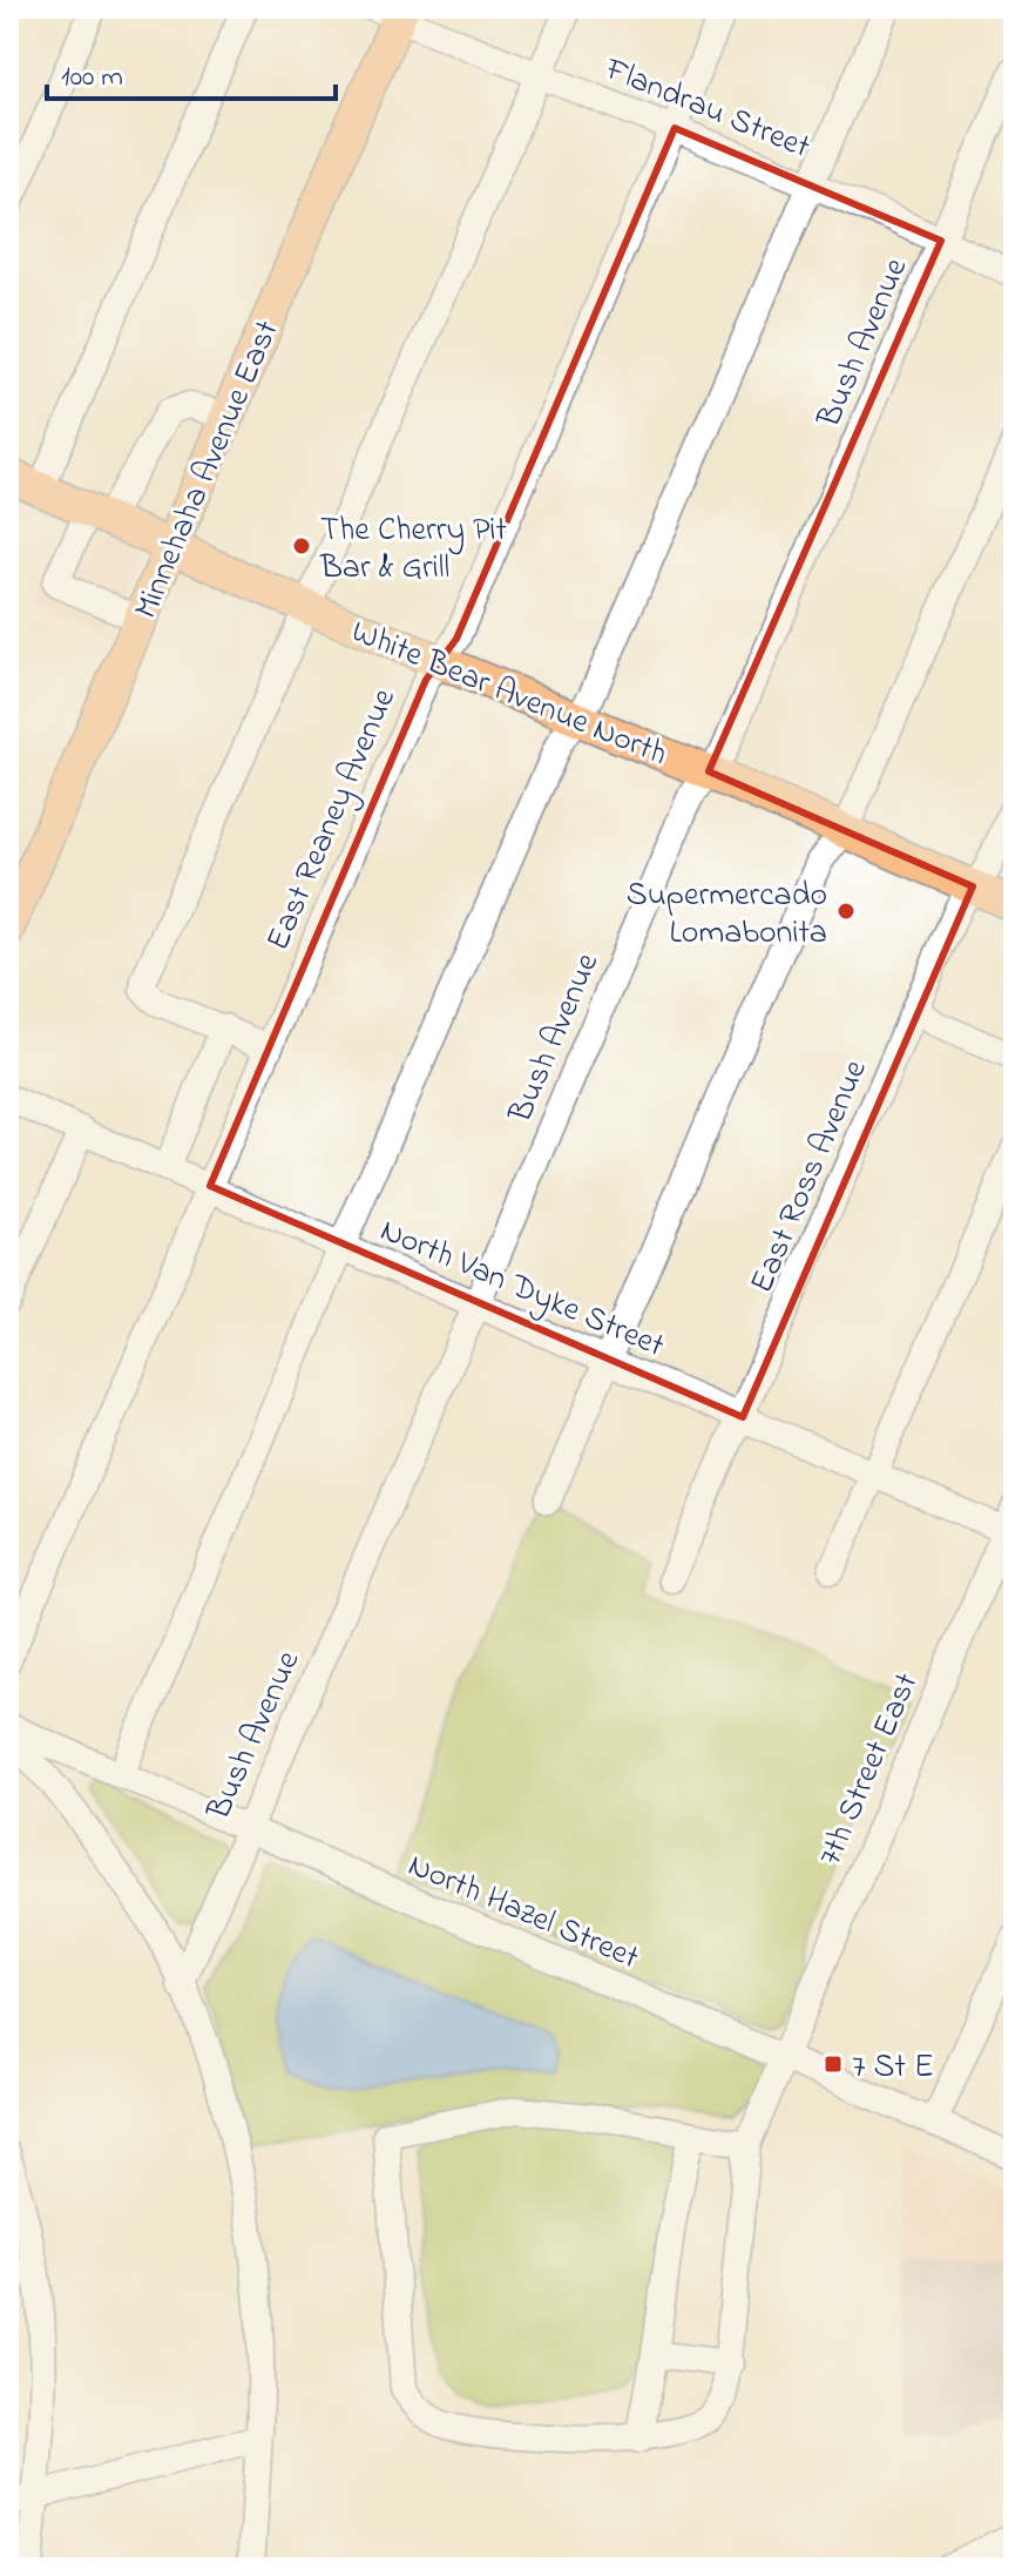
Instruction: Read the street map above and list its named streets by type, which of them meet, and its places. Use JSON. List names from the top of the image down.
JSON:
{
  "streets": {
    "main road": ["Minnehaha Avenue East", "White Bear Avenue North"],
    "street": [
      "Flandrau Street",
      "Bush Avenue",
      "East Reaney Avenue",
      "East Ross Avenue",
      "North Van Dyke Street",
      "7th Street East",
      "North Hazel Street"
    ]
  },
  "crossings": [
    ["Flandrau Street", "Bush Avenue"],
    ["Flandrau Street", "Minnehaha Avenue East"],
    ["Flandrau Street", "East Reaney Avenue"],
    ["Bush Avenue", "White Bear Avenue North"],
    ["Bush Avenue", "North Van Dyke Street"],
    ["Bush Avenue", "North Hazel Street"],
    ["Minnehaha Avenue East", "White Bear Avenue North"],
    ["White Bear Avenue North", "East Reaney Avenue"],
    ["White Bear Avenue North", "East Ross Avenue"],
    ["East Reaney Avenue", "North Van Dyke Street"],
    ["East Ross Avenue", "North Van Dyke Street"],
    ["North Van Dyke Street", "7th Street East"],
    ["7th Street East", "North Hazel Street"]
  ],
  "places": {
    "other": ["The Cherry Pit Bar & Grill", "Supermercado Lomabonita"],
    "transit": ["7 St E"]
  },
  "scale_bar": "100 m"
}
